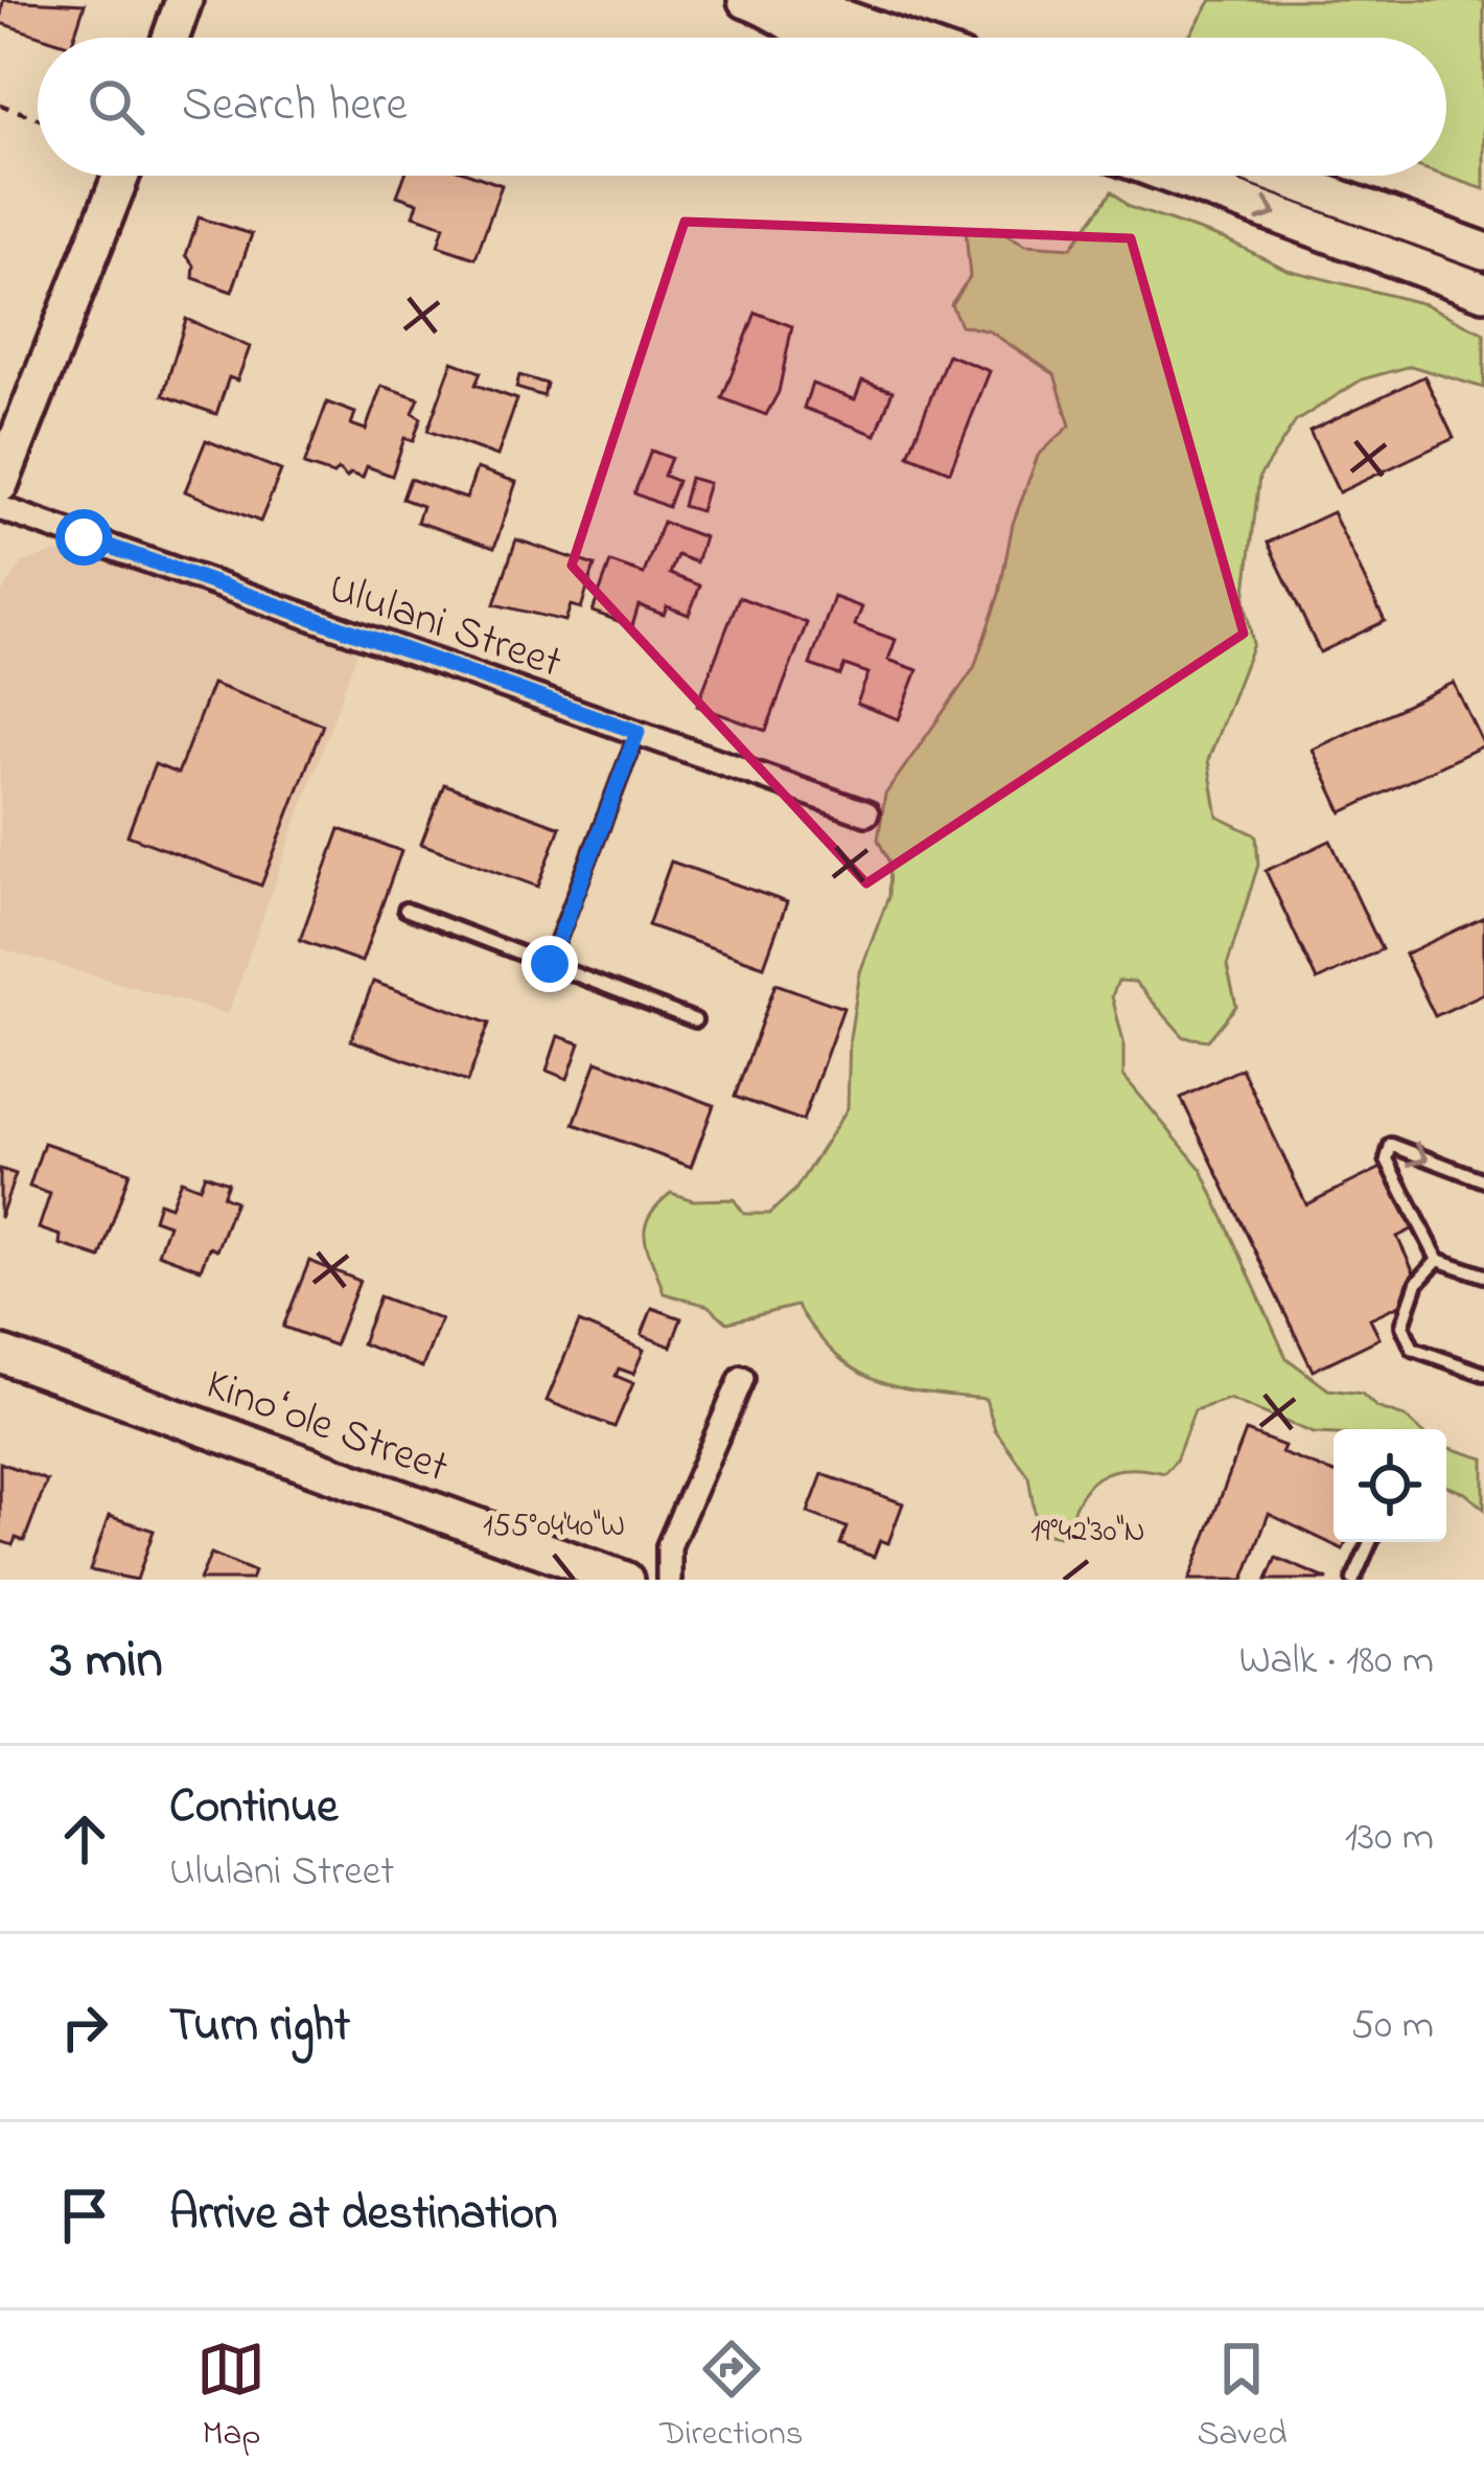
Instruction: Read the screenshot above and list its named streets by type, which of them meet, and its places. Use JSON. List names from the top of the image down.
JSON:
{
  "streets": {
    "street": ["Ululani Street", "Kinoʻole Street"]
  },
  "page": {
    "search": "Search here",
    "heading": ["3 min", "Walk · 180 m"],
    "list": [
      ["Continue", "Ululani Street", "130 m"],
      ["Turn right", "50 m"],
      "Arrive at destination"
    ],
    "nav": ["Map", "Directions", "Saved"]
  },
  "coordinates": ["155°04'40\"W", "19°42'30\"N"]
}
